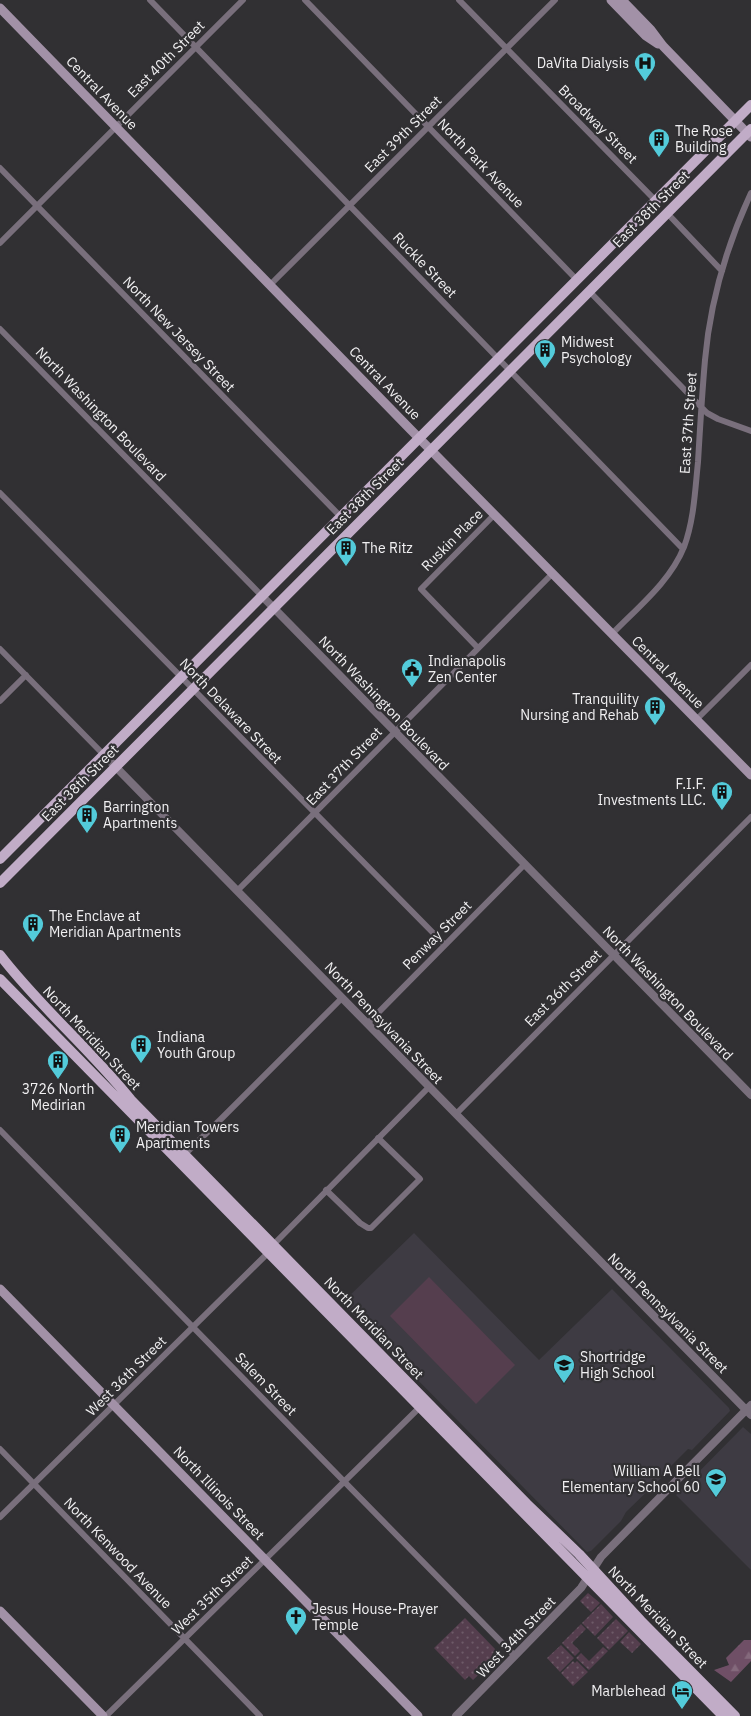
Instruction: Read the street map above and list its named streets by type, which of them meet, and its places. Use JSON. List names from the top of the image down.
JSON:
{
  "streets": {
    "main road": [
      "Central Avenue",
      "East 38th Street",
      "North Meridian Street",
      "North Illinois Street"
    ],
    "street": [
      "East 40th Street",
      "Broadway Street",
      "East 39th Street",
      "North Park Avenue",
      "Ruckle Street",
      "North New Jersey Street",
      "North Washington Boulevard",
      "East 37th Street",
      "Ruskin Place",
      "North Delaware Street",
      "Penway Street",
      "East 36th Street",
      "North Pennsylvania Street",
      "West 36th Street",
      "Salem Street",
      "North Kenwood Avenue",
      "West 35th Street",
      "West 34th Street"
    ]
  },
  "crossings": [
    ["East 40th Street", "Central Avenue"],
    ["East 40th Street", "Ruckle Street"],
    ["East 40th Street", "North New Jersey Street"],
    ["Central Avenue", "East 39th Street"],
    ["Central Avenue", "East 38th Street"],
    ["Central Avenue", "East 37th Street"],
    ["Central Avenue", "Ruskin Place"],
    ["Broadway Street", "East 39th Street"],
    ["Broadway Street", "East 38th Street"],
    ["East 39th Street", "North Park Avenue"],
    ["East 39th Street", "Ruckle Street"],
    ["North Park Avenue", "East 38th Street"],
    ["East 38th Street", "Ruckle Street"],
    ["East 38th Street", "North New Jersey Street"],
    ["East 38th Street", "North Washington Boulevard"],
    ["East 38th Street", "North Delaware Street"],
    ["East 38th Street", "North Pennsylvania Street"],
    ["Ruckle Street", "East 37th Street"],
    ["North Washington Boulevard", "East 37th Street"],
    ["North Washington Boulevard", "Penway Street"],
    ["North Washington Boulevard", "East 36th Street"],
    ["East 37th Street", "Ruskin Place"],
    ["East 37th Street", "North Delaware Street"],
    ["East 37th Street", "North Pennsylvania Street"],
    ["North Delaware Street", "Penway Street"],
    ["Penway Street", "North Pennsylvania Street"],
    ["East 36th Street", "North Pennsylvania Street"],
    ["North Pennsylvania Street", "West 34th Street"],
    ["North Meridian Street", "West 36th Street"],
    ["North Meridian Street", "West 35th Street"],
    ["North Meridian Street", "West 34th Street"],
    ["West 36th Street", "Salem Street"],
    ["West 36th Street", "North Illinois Street"],
    ["West 36th Street", "North Kenwood Avenue"],
    ["Salem Street", "West 35th Street"],
    ["Salem Street", "West 34th Street"],
    ["North Illinois Street", "West 35th Street"],
    ["North Kenwood Avenue", "West 35th Street"]
  ],
  "places": {
    "hospital": ["DaVita Dialysis"],
    "building": [
      "The Rose Building",
      "Midwest Psychology",
      "The Ritz",
      "Tranquility Nursing and Rehab",
      "F.I.F. Investments LLC.",
      "Barrington Apartments",
      "The Enclave at Meridian Apartments",
      "Indiana Youth Group",
      "3726 North Medirian",
      "Meridian Towers Apartments"
    ],
    "public building": ["Indianapolis Zen Center"],
    "school or university": ["Shortridge High School", "William A Bell Elementary School 60"],
    "church": ["Jesus House-Prayer Temple"],
    "hotel": ["Marblehead"]
  }
}
